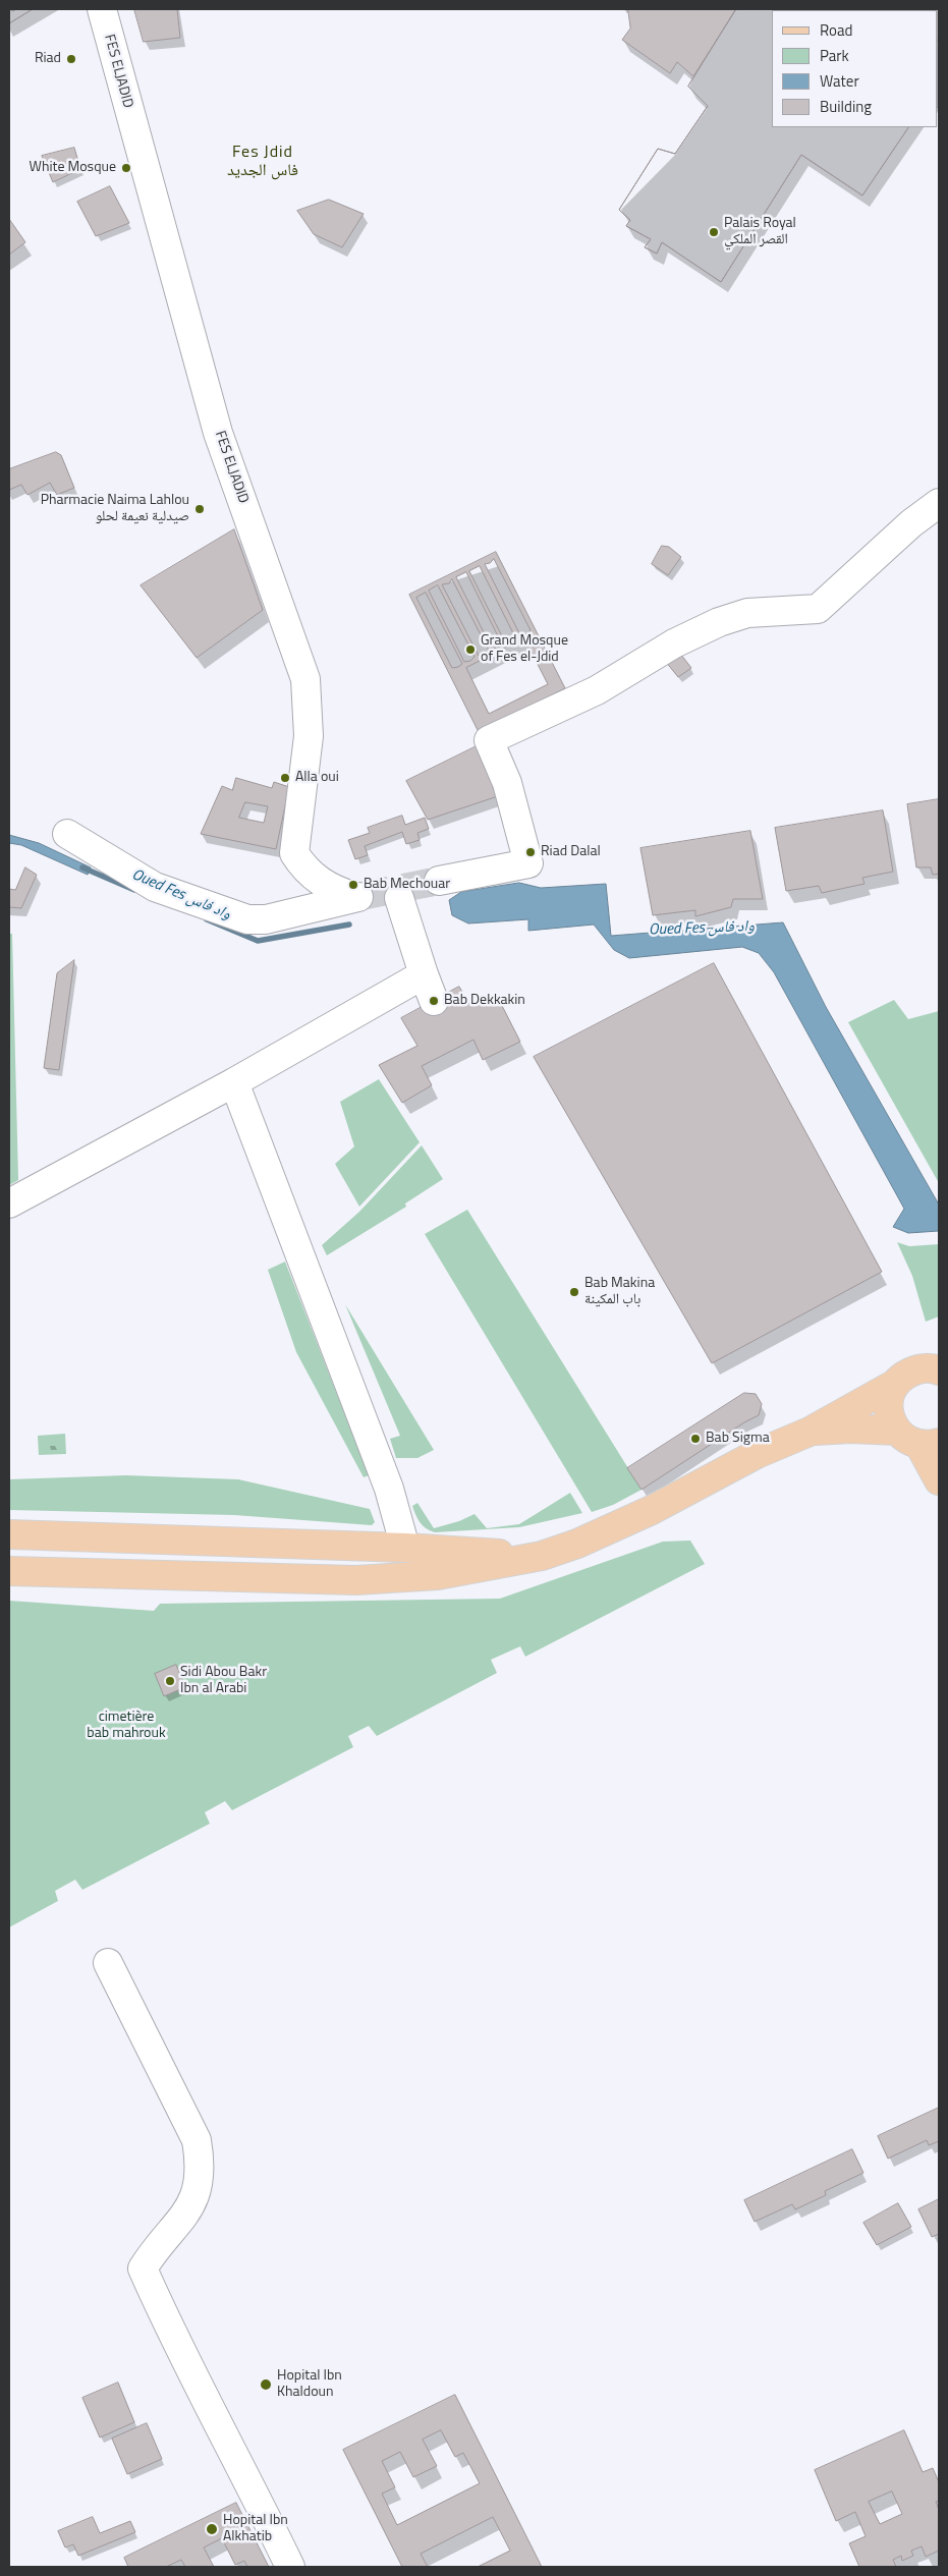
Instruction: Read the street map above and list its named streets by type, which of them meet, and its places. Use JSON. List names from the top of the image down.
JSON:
{
  "streets": {
    "street": ["FES ELJADID"]
  },
  "districts": ["Fes Jdid فاس الجديد"],
  "water": ["Oued Fes واد فاس"],
  "parks": ["cimetière bab mahrouk"],
  "places": [
    "Riad",
    "White Mosque",
    "Palais Royal القصر الملكي",
    "Pharmacie Naima Lahlou صيدلية نعيمة لحلو",
    "Grand Mosque of Fes el-Jdid",
    "Alla oui",
    "Riad Dalal",
    "Bab Mechouar",
    "Bab Dekkakin",
    "Bab Makina باب المكينة",
    "Bab Sigma",
    "Sidi Abou Bakr Ibn al Arabi",
    "Hopital Ibn Khaldoun",
    "Hopital Ibn Alkhatib"
  ],
  "legend": [
    "Road",
    "Park",
    "Water",
    "Building"
  ]
}
